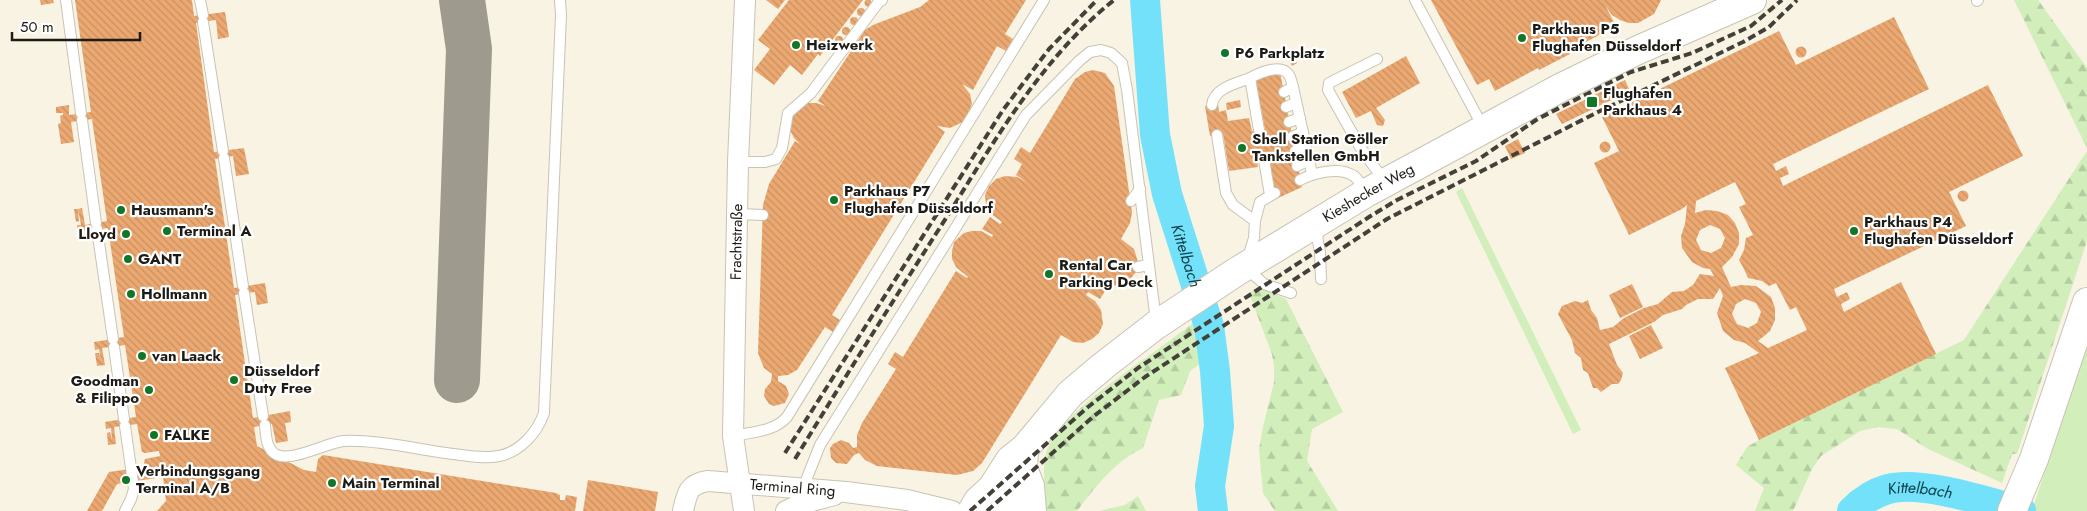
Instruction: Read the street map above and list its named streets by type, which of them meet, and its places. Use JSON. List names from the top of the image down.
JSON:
{
  "streets": {
    "main road": ["Kieshecker Weg"],
    "street": ["Frachtstraße", "Terminal Ring"]
  },
  "crossings": [
    ["Frachtstraße", "Terminal Ring"]
  ],
  "water": ["Kittelbach"],
  "places": {
    "other": [
      "Parkhaus P5 Flughafen Düsseldorf",
      "Heizwerk",
      "P6 Parkplatz",
      "Shell Station Göller Tankstellen GmbH",
      "Parkhaus P7 Flughafen Düsseldorf",
      "Hausmann's",
      "Terminal A",
      "Parkhaus P4 Flughafen Düsseldorf",
      "Lloyd",
      "GANT",
      "Rental Car Parking Deck",
      "Hollmann",
      "van Laack",
      "Düsseldorf Duty Free",
      "Goodman & Filippo",
      "FALKE",
      "Verbindungsgang Terminal A/B",
      "Main Terminal"
    ],
    "transit": ["Flughafen Parkhaus 4"]
  },
  "scale_bar": "50 m"
}
